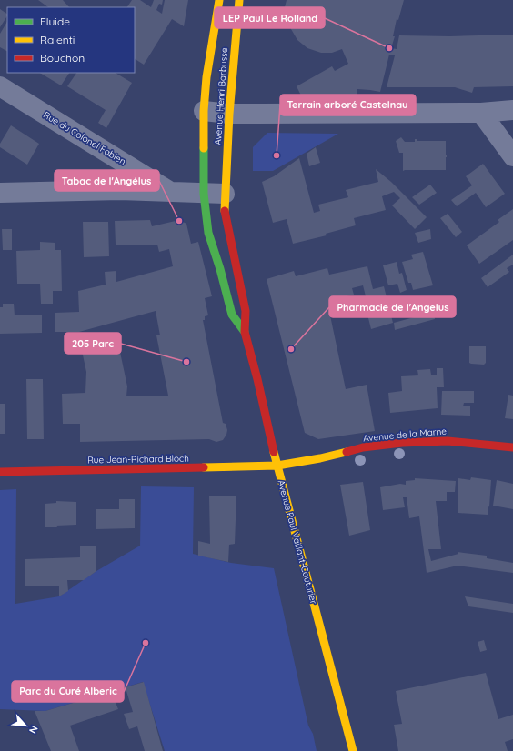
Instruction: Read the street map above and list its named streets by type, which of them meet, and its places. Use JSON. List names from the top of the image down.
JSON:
{
  "streets": {
    "main road": [
      "Avenue Henri Barbusse",
      "Avenue de la Marne",
      "Rue Jean-Richard Bloch",
      "Avenue Paul Vaillant-Couturier"
    ],
    "street": ["Rue du Colonel Fabien"]
  },
  "crossings": [
    ["Avenue Henri Barbusse", "Avenue Paul Vaillant-Couturier"],
    ["Avenue de la Marne", "Rue Jean-Richard Bloch"],
    ["Avenue de la Marne", "Avenue Paul Vaillant-Couturier"],
    ["Rue Jean-Richard Bloch", "Avenue Paul Vaillant-Couturier"]
  ],
  "places": [
    "LEP Paul Le Rolland",
    "Terrain arboré Castelnau",
    "Tabac de l'Angélus",
    "Pharmacie de l'Angelus",
    "205 Parc",
    "Parc du Curé Alberic"
  ],
  "legend": ["Fluide", "Ralenti", "Bouchon"],
  "north": "bottom right"
}
